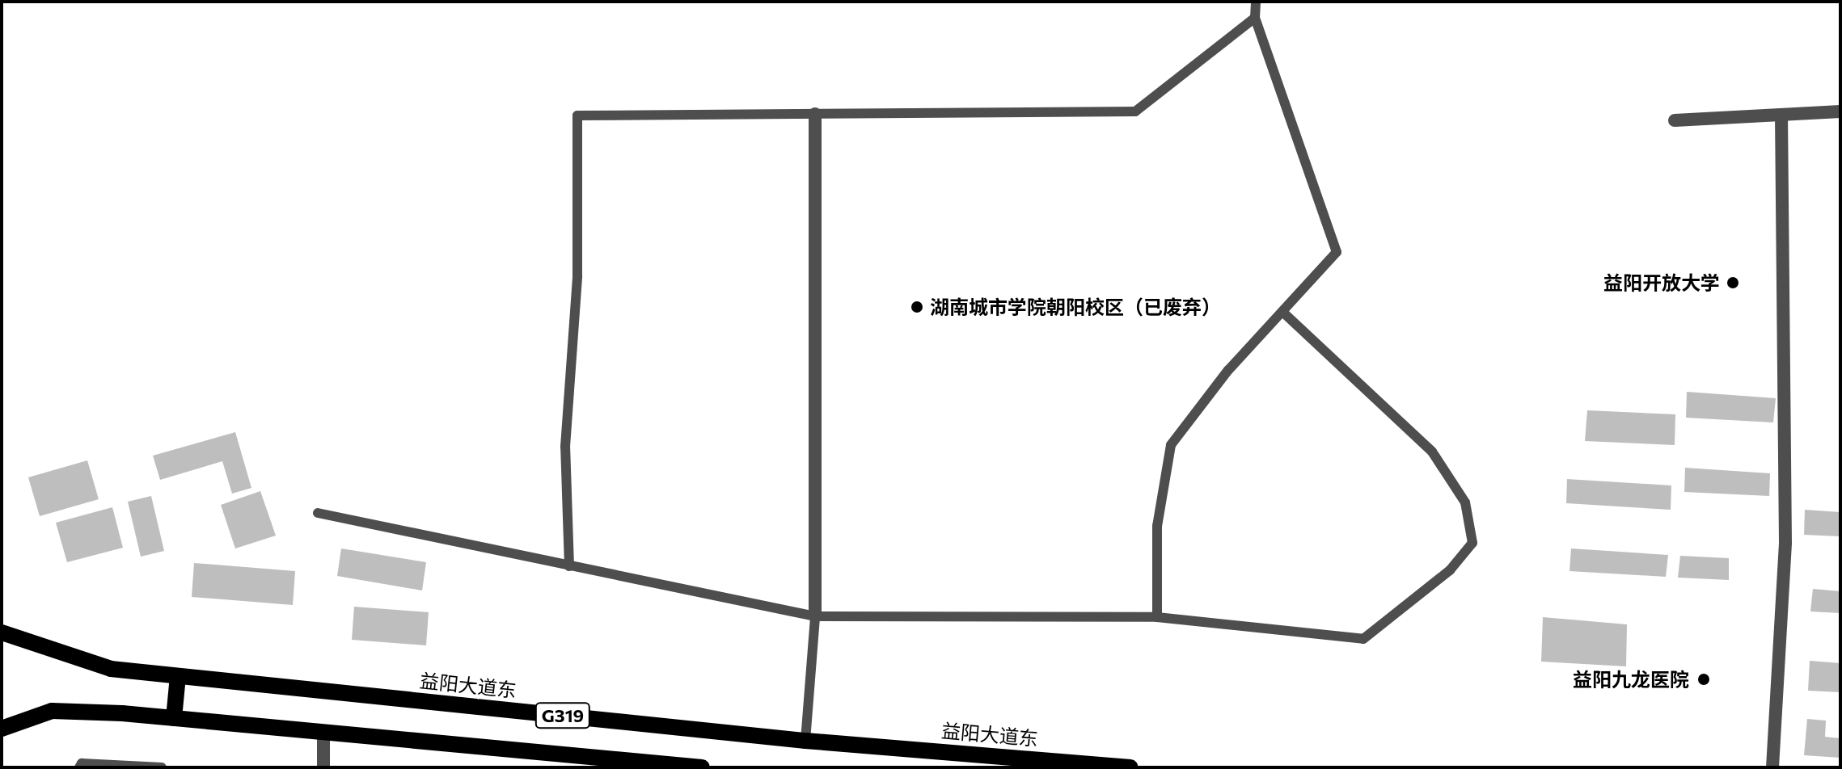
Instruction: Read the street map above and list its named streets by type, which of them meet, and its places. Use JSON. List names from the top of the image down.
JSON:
{
  "streets": {
    "main road": ["益阳大道东", "G319"]
  },
  "places": ["益阳开放大学", "湖南城市学院朝阳校区（已废弃）", "益阳九龙医院"]
}
